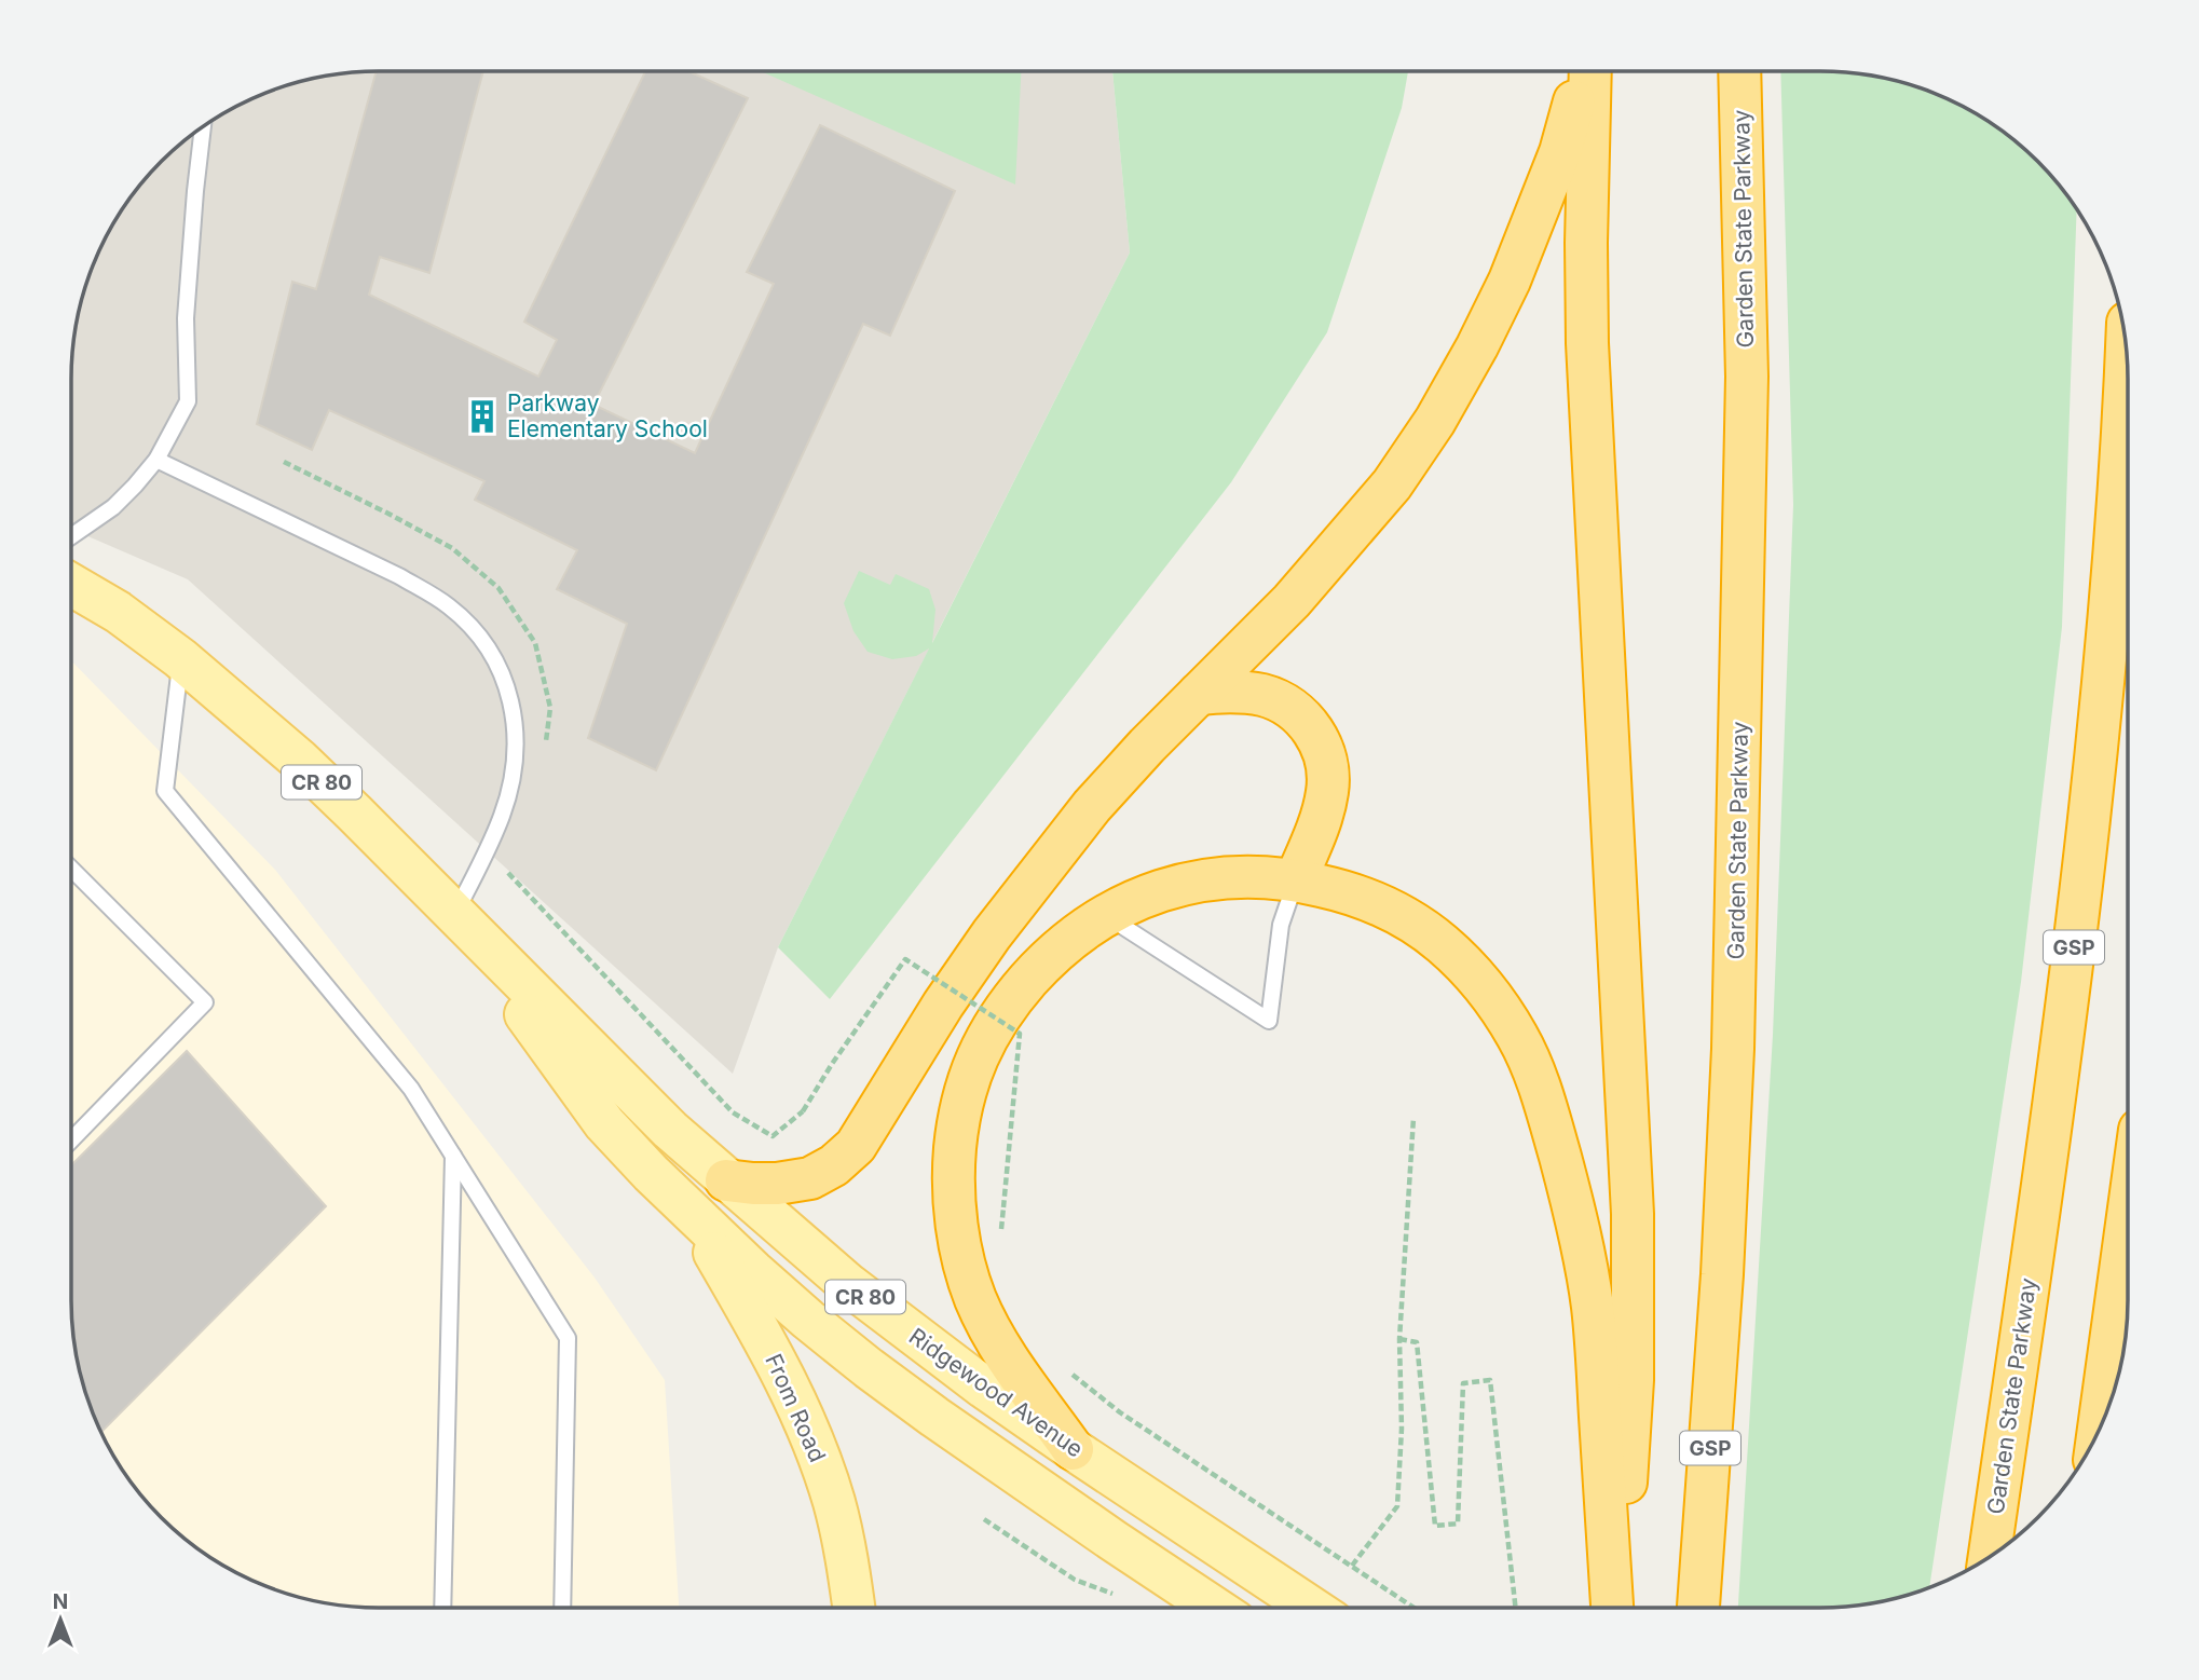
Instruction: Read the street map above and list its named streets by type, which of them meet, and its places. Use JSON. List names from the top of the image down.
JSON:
{
  "streets": {
    "highway": ["Garden State Parkway", "GSP"],
    "main road": ["CR 80", "Ridgewood Avenue", "From Road"]
  },
  "crossings": [
    ["Ridgewood Avenue", "From Road"]
  ],
  "places": {
    "building": ["Parkway Elementary School"]
  },
  "north": "top"
}
